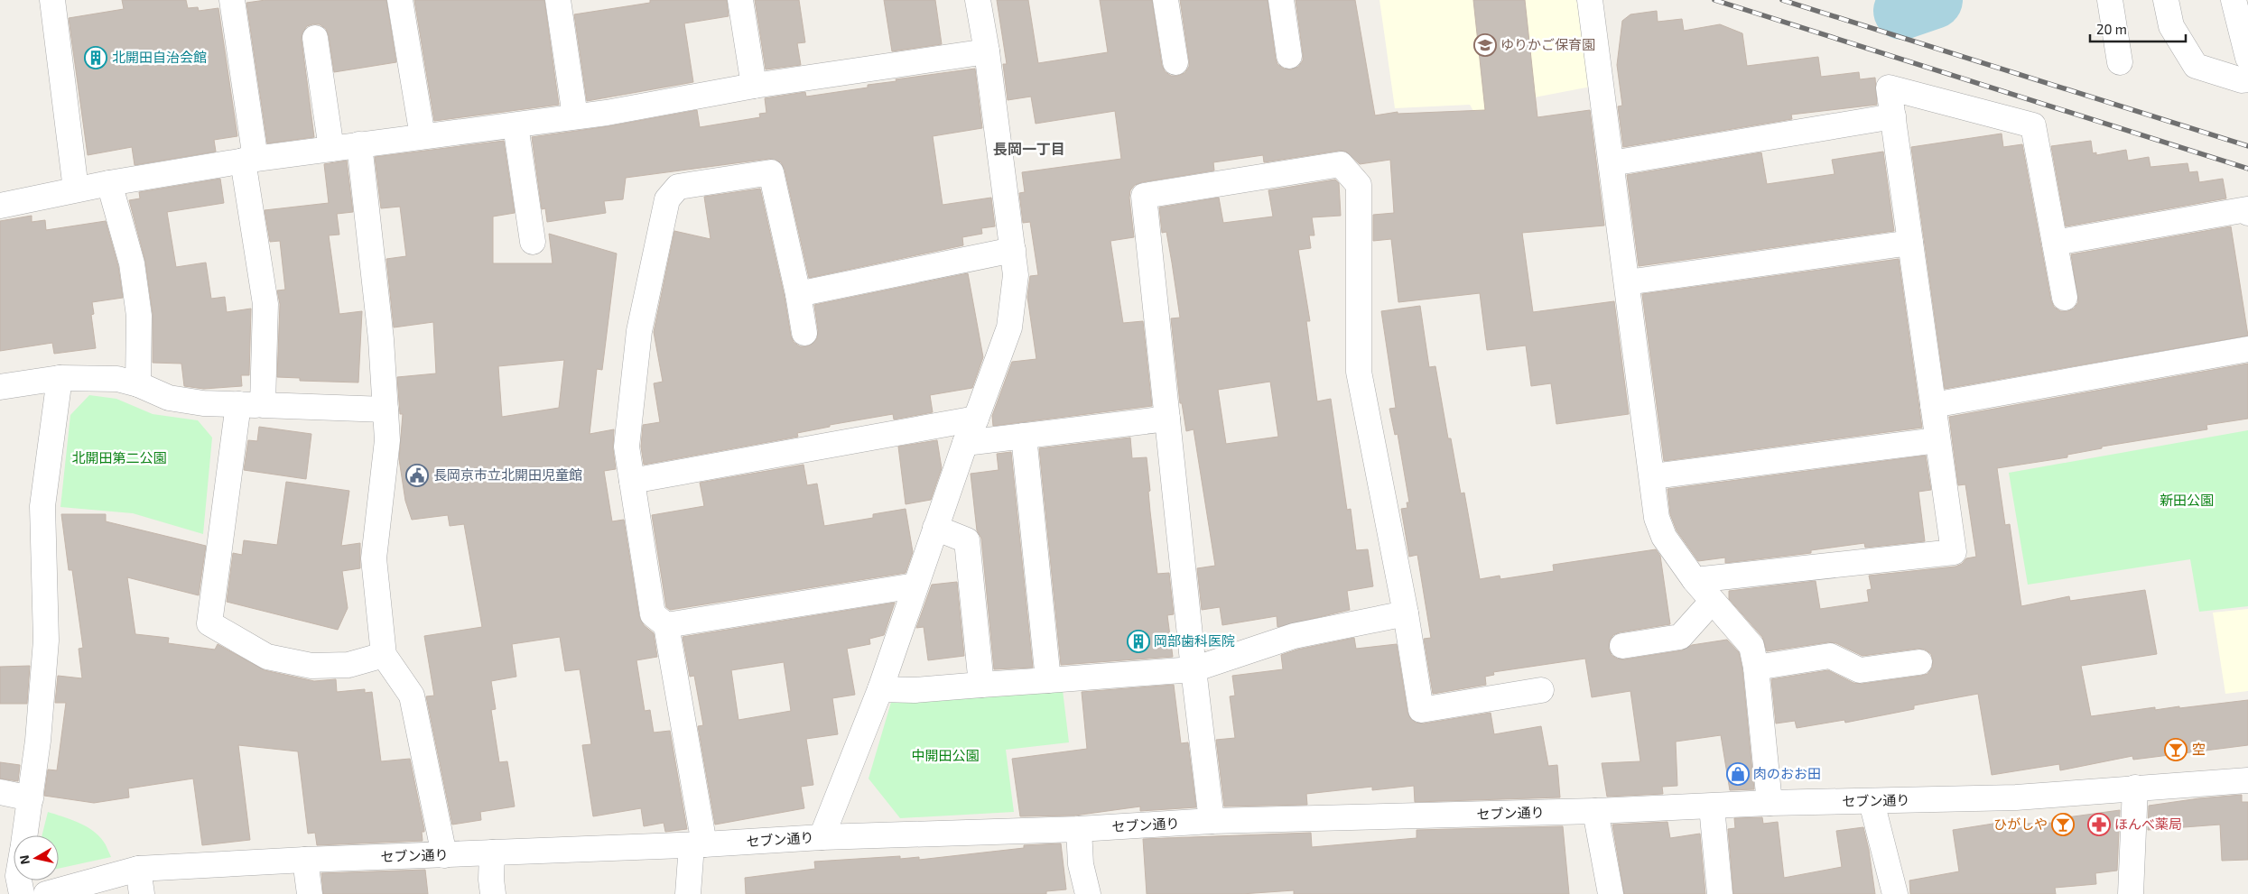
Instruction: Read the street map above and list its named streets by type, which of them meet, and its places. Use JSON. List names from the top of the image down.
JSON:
{
  "streets": {
    "street": ["セブン通り"]
  },
  "districts": ["長岡一丁目"],
  "parks": ["北開田第二公園", "新田公園", "中開田公園"],
  "places": {
    "school or university": ["ゆりかご保育園"],
    "building": ["北開田自治会館", "岡部歯科医院"],
    "public building": ["長岡京市立北開田児童館"],
    "bar": ["空", "ひがしや"],
    "shop": ["肉のおお田"],
    "pharmacy": ["ほんべ薬局"]
  },
  "scale_bar": "20 m",
  "north": "left"
}
